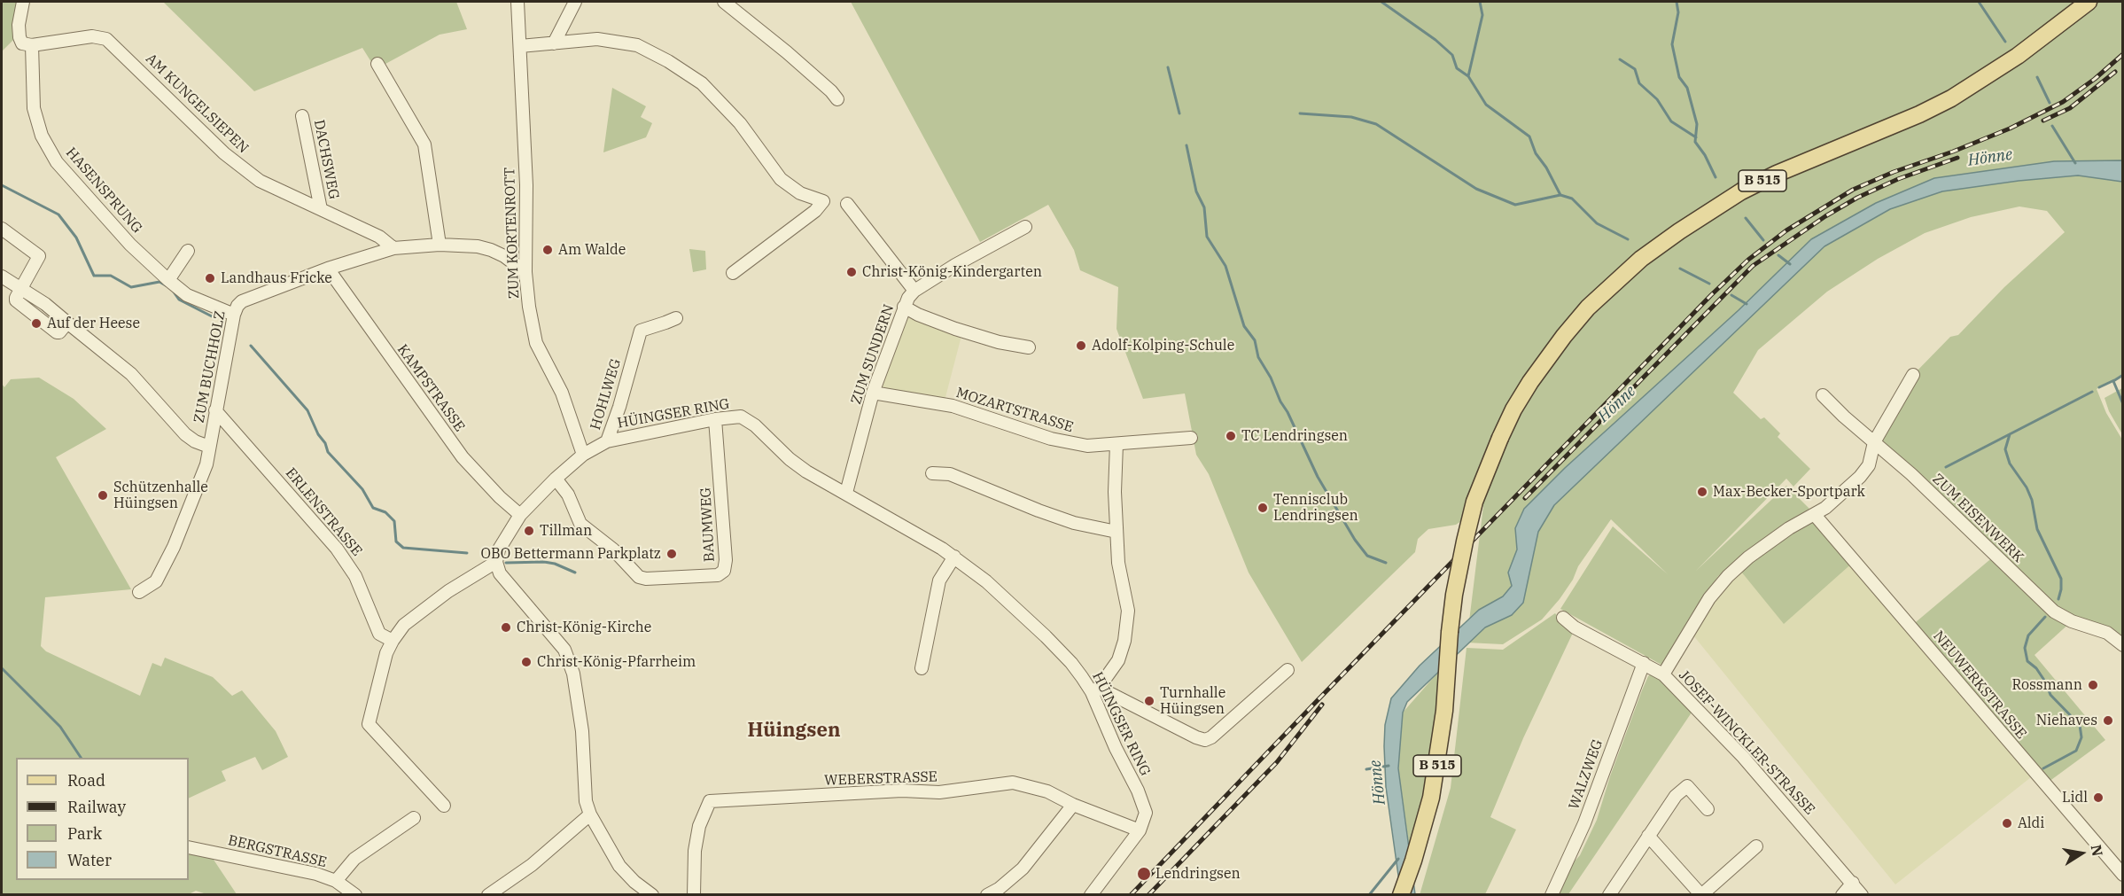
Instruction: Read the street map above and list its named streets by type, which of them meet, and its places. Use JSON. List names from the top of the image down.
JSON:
{
  "streets": {
    "main road": ["B 515"],
    "street": [
      "AM KUNGELSIEPEN",
      "DACHSWEG",
      "HASENSPRUNG",
      "ZUM KORTENROTT",
      "ZUM SUNDERN",
      "ZUM BUCHHOLZ",
      "KAMPSTRASSE",
      "HOHLWEG",
      "MOZARTSTRASSE",
      "HÜINGSER RING",
      "ERLENSTRASSE",
      "ZUM EISENWERK",
      "BAUMWEG",
      "NEUWERKSTRASSE",
      "JOSEF-WINCKLER-STRASSE",
      "WALZWEG",
      "WEBERSTRASSE",
      "BERGSTRASSE"
    ]
  },
  "crossings": [
    ["AM KUNGELSIEPEN", "DACHSWEG"],
    ["AM KUNGELSIEPEN", "HASENSPRUNG"],
    ["AM KUNGELSIEPEN", "ZUM BUCHHOLZ"],
    ["HASENSPRUNG", "ZUM BUCHHOLZ"],
    ["ZUM KORTENROTT", "ZUM BUCHHOLZ"],
    ["ZUM KORTENROTT", "HÜINGSER RING"],
    ["ZUM SUNDERN", "MOZARTSTRASSE"],
    ["ZUM SUNDERN", "HÜINGSER RING"],
    ["ZUM BUCHHOLZ", "KAMPSTRASSE"],
    ["ZUM BUCHHOLZ", "ERLENSTRASSE"],
    ["KAMPSTRASSE", "HÜINGSER RING"],
    ["HOHLWEG", "HÜINGSER RING"],
    ["HÜINGSER RING", "BAUMWEG"],
    ["HÜINGSER RING", "WEBERSTRASSE"],
    ["JOSEF-WINCKLER-STRASSE", "WALZWEG"]
  ],
  "districts": ["Hüingsen"],
  "water": ["Hönne"],
  "places": [
    "Am Walde",
    "Christ-König-Kindergarten",
    "Landhaus Fricke",
    "Auf der Heese",
    "Adolf-Kolping-Schule",
    "TC Lendringsen",
    "Max-Becker-Sportpark",
    "Schützenhalle Hüingsen",
    "Tennisclub Lendringsen",
    "Tillman",
    "OBO Bettermann Parkplatz",
    "Christ-König-Kirche",
    "Christ-König-Pfarrheim",
    "Rossmann",
    "Turnhalle Hüingsen",
    "Niehaves",
    "Lidl",
    "Aldi",
    "Lendringsen"
  ],
  "legend": [
    "Road",
    "Railway",
    "Park",
    "Water"
  ],
  "north": "right"
}
